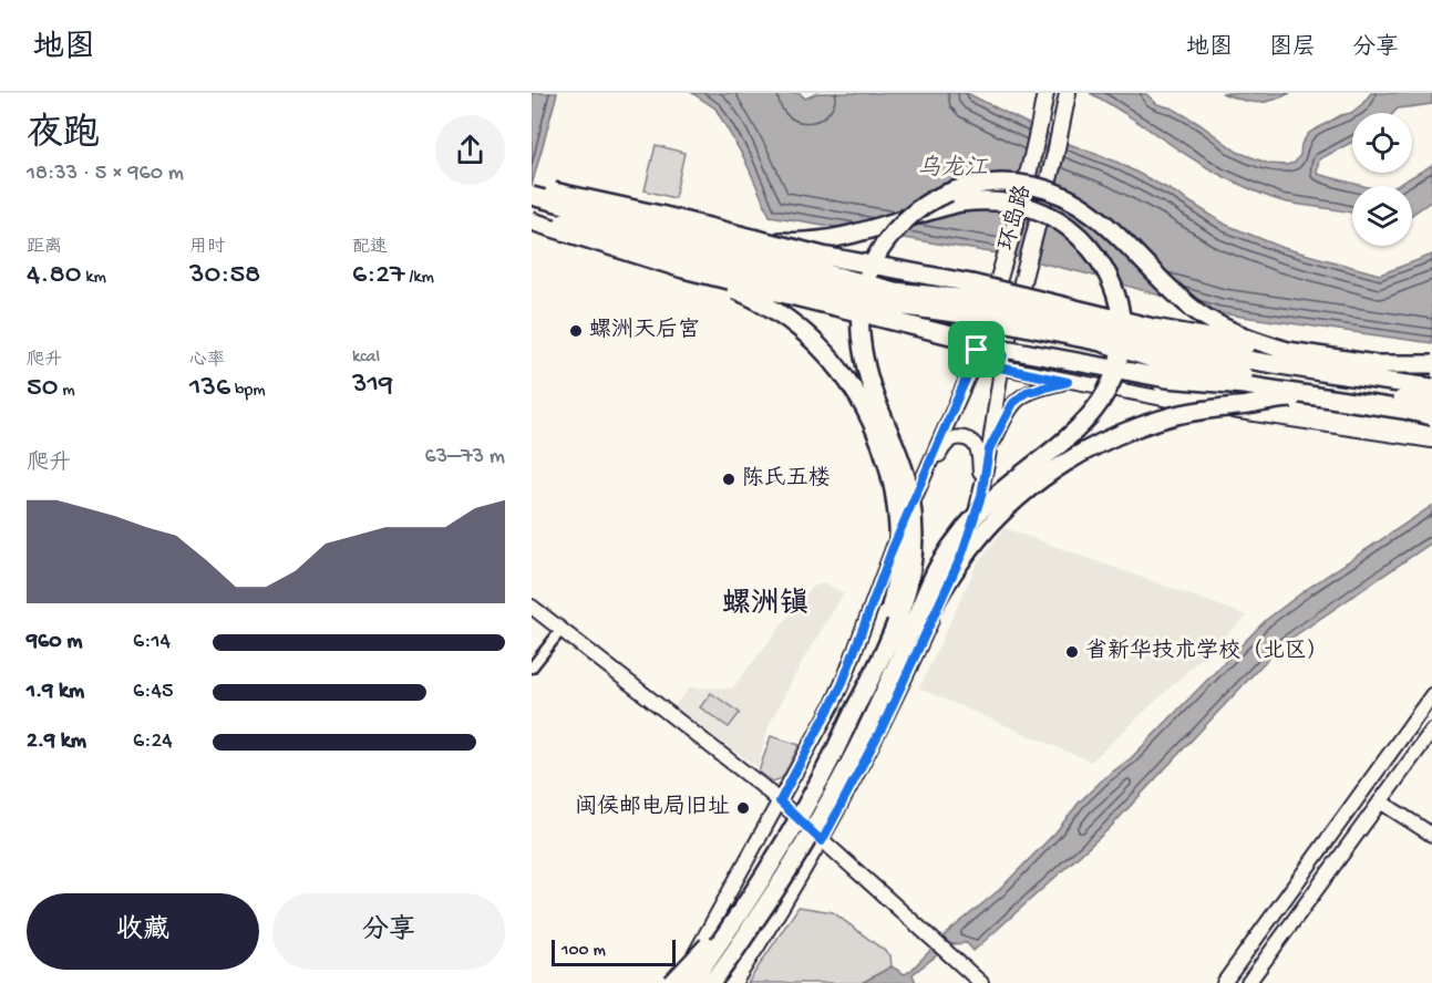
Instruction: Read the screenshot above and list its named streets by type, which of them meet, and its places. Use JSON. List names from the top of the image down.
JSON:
{
  "streets": {
    "main road": ["环岛路"]
  },
  "districts": ["螺洲镇"],
  "water": ["乌龙江"],
  "places": [
    "螺洲天后宫",
    "陈氏五楼",
    "省新华技术学校（北区）",
    "闽侯邮电局旧址"
  ],
  "scale_bar": "100 m",
  "page": {
    "header": "地图",
    "nav": ["地图", "图层", "分享"],
    "heading": ["夜跑", "18:33 · 5 × 960 m"],
    "stats": [
      ["距离", "4.80 km"],
      ["用时", "30:58"],
      ["配速", "6:27 /km"],
      ["爬升", "50 m"],
      ["心率", "136 bpm"],
      ["kcal", "319"]
    ],
    "chart": ["爬升", "63–73 m"],
    "list": [
      {
        "name": "960 m",
        "note": "6:14"
      },
      {
        "name": "1.9 km",
        "note": "6:45"
      },
      {
        "name": "2.9 km",
        "note": "6:24"
      }
    ],
    "buttons": ["收藏", "分享"],
    "scale": "100 m"
  }
}
